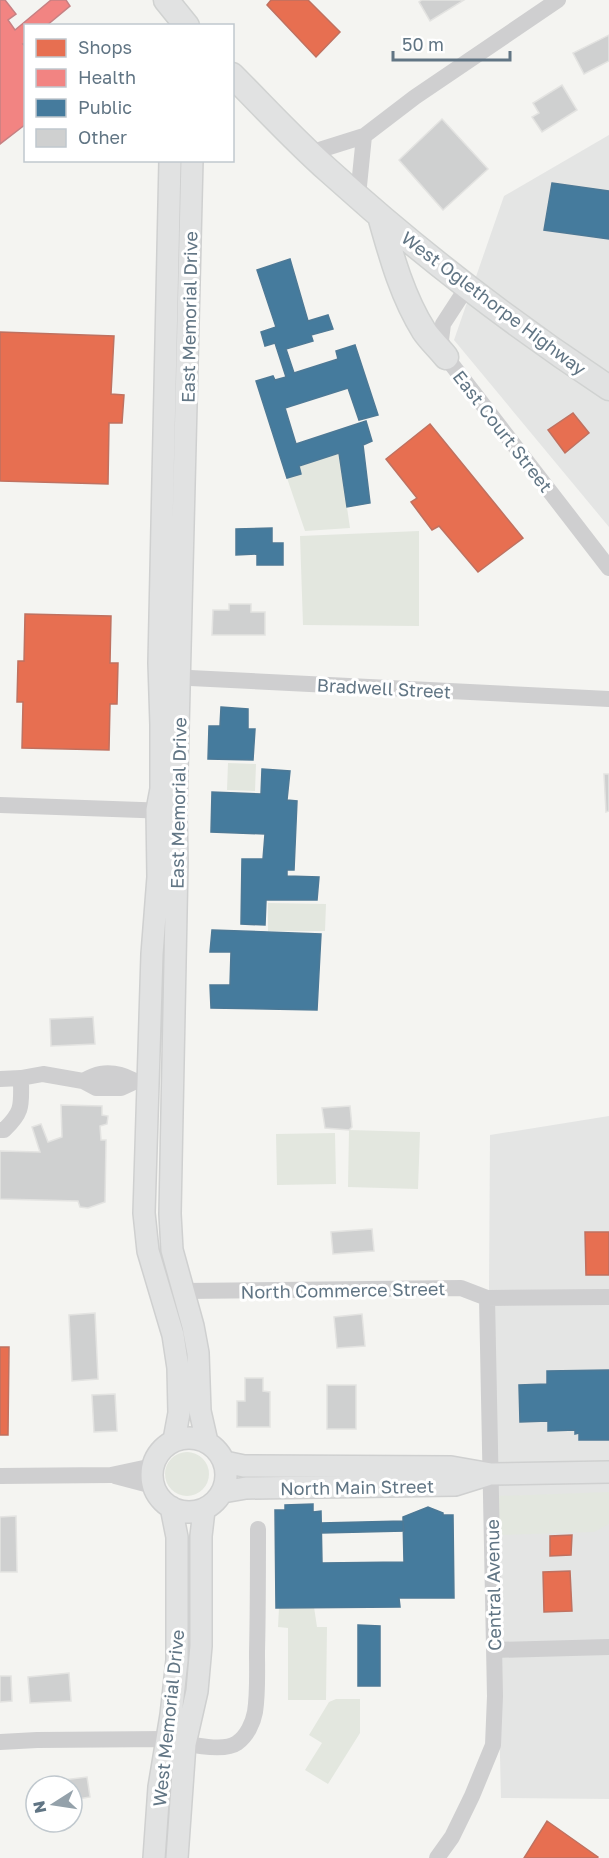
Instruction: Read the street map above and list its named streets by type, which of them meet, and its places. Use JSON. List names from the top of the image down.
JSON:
{
  "streets": {
    "highway": ["West Oglethorpe Highway"],
    "main road": ["East Memorial Drive", "North Main Street", "West Memorial Drive"],
    "street": [
      "East Court Street",
      "Bradwell Street",
      "North Commerce Street",
      "Central Avenue"
    ]
  },
  "crossings": [
    ["West Oglethorpe Highway", "East Court Street"],
    ["East Memorial Drive", "Bradwell Street"],
    ["East Memorial Drive", "North Commerce Street"],
    ["East Memorial Drive", "North Main Street"],
    ["East Memorial Drive", "West Memorial Drive"],
    ["North Commerce Street", "Central Avenue"],
    ["North Main Street", "Central Avenue"],
    ["North Main Street", "West Memorial Drive"]
  ],
  "legend": [
    "Shops",
    "Health",
    "Public",
    "Other"
  ],
  "scale_bar": "50 m",
  "north": "left"
}
